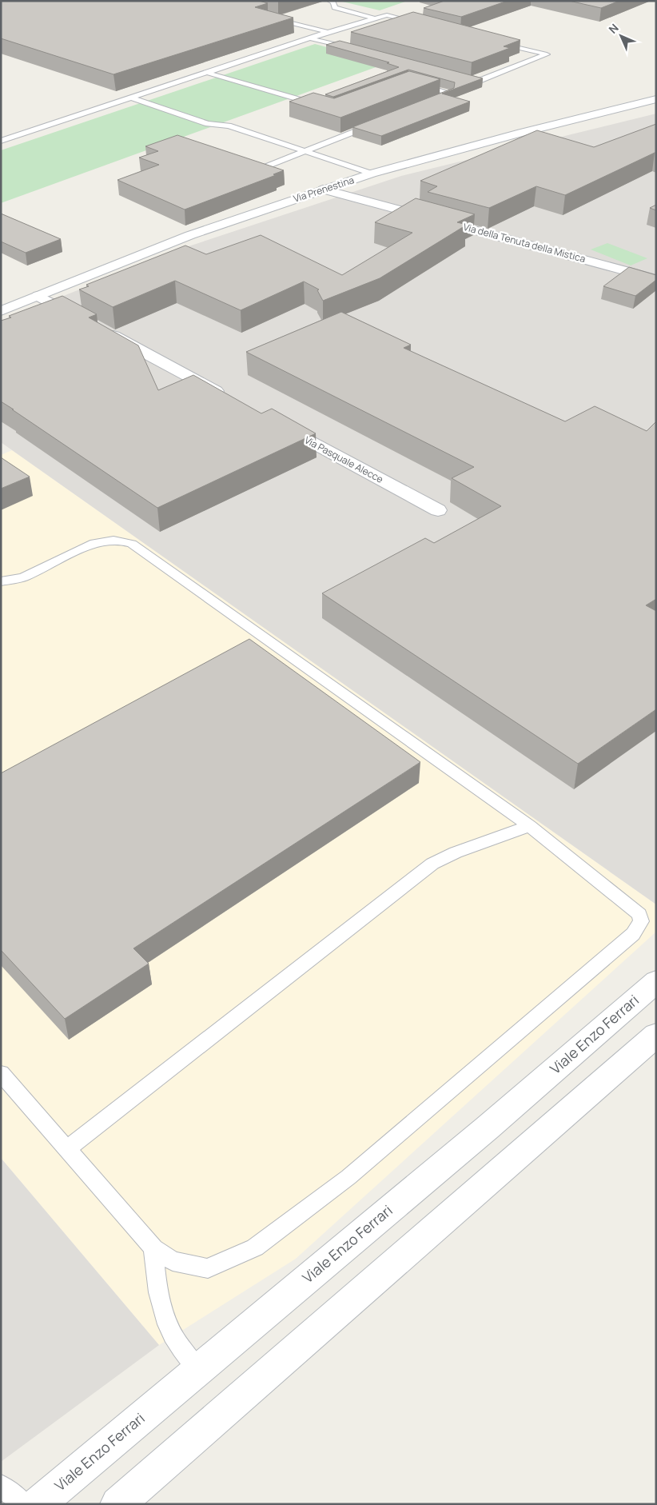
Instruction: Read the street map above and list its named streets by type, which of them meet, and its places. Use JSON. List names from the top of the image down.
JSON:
{
  "streets": {
    "street": [
      "Via Prenestina",
      "Via della Tenuta della Mistica",
      "Via Pasquale Alecce",
      "Viale Enzo Ferrari"
    ]
  },
  "crossings": [
    ["Via Prenestina", "Via della Tenuta della Mistica"]
  ],
  "north": "top left"
}
